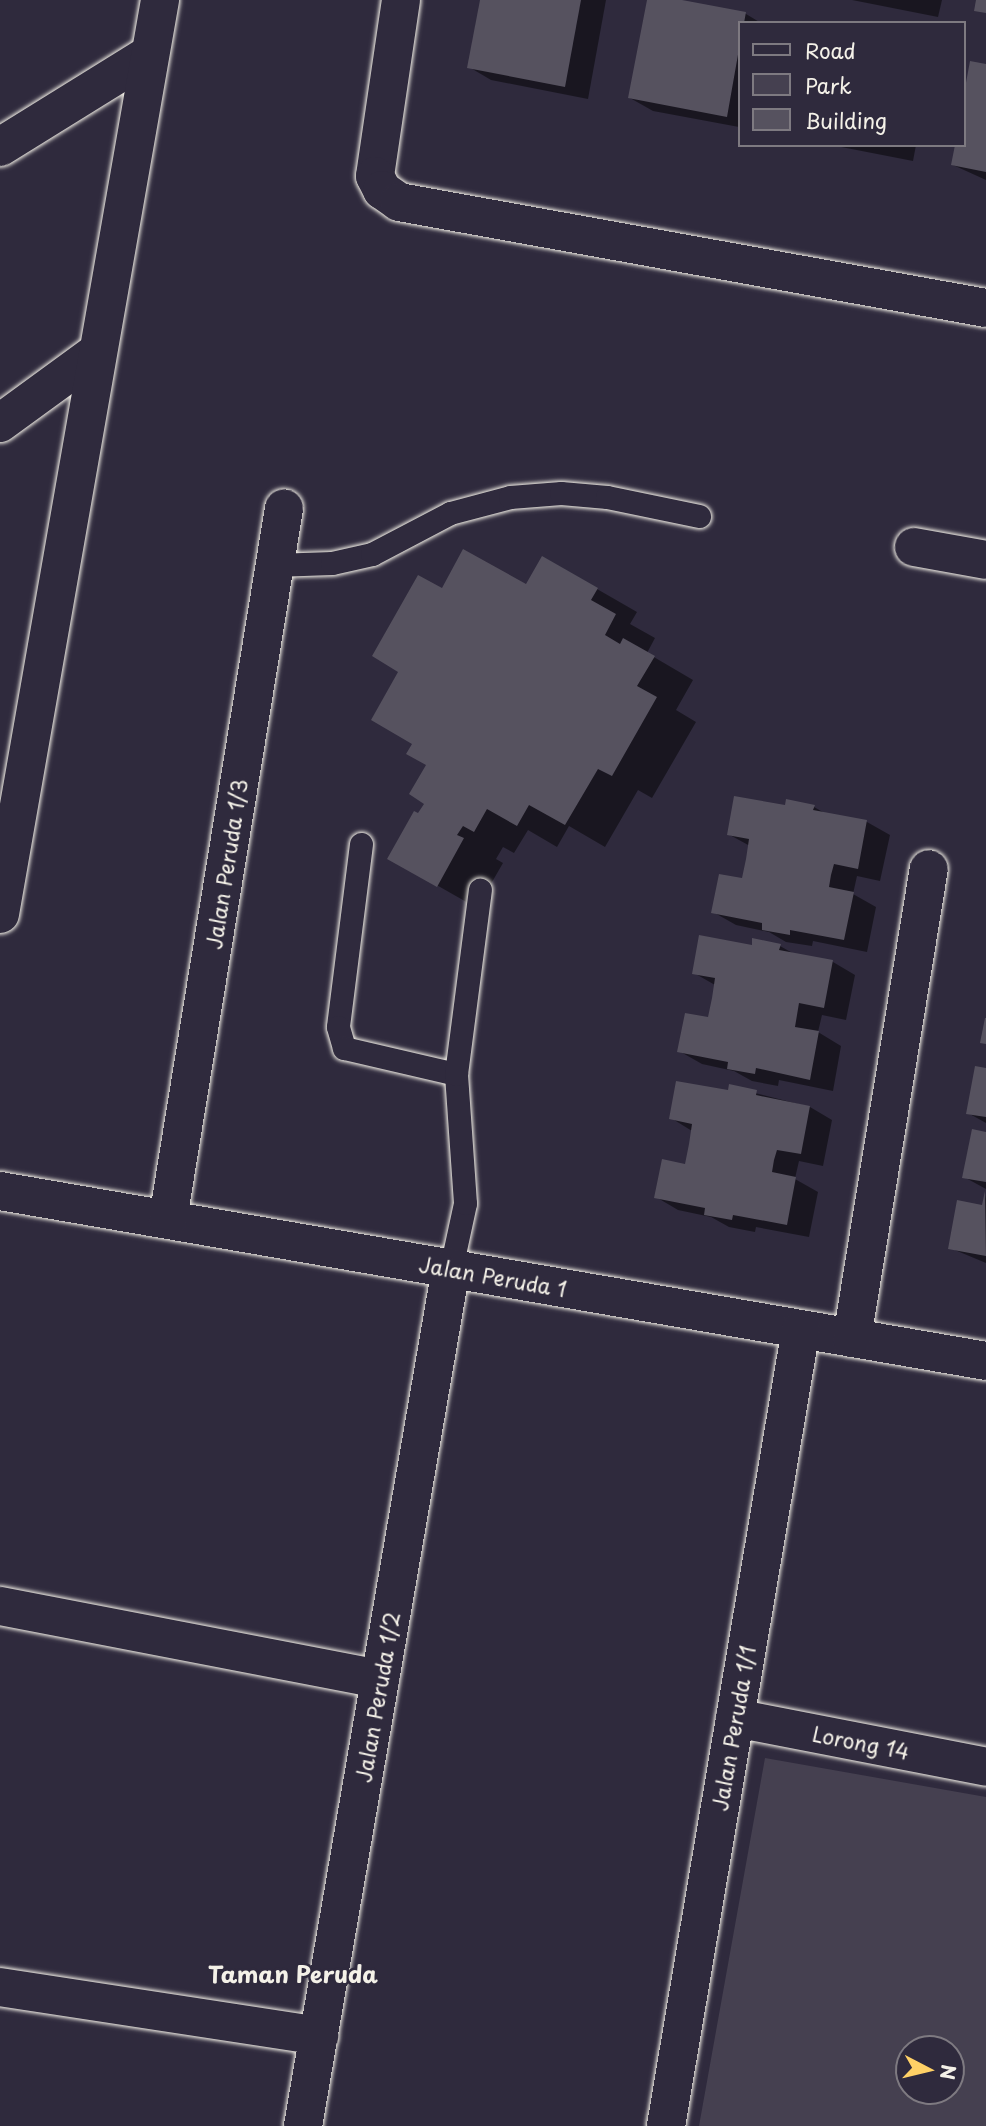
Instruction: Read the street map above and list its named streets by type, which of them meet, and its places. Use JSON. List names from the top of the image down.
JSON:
{
  "streets": {
    "street": [
      "Jalan Peruda 1/3",
      "Jalan Peruda 1",
      "Jalan Peruda 1/2",
      "Jalan Peruda 1/1",
      "Lorong 14"
    ]
  },
  "crossings": [
    ["Jalan Peruda 1/3", "Jalan Peruda 1"],
    ["Jalan Peruda 1", "Jalan Peruda 1/2"],
    ["Jalan Peruda 1", "Jalan Peruda 1/1"],
    ["Jalan Peruda 1/1", "Lorong 14"]
  ],
  "districts": ["Taman Peruda"],
  "legend": ["Road", "Park", "Building"],
  "north": "right"
}
